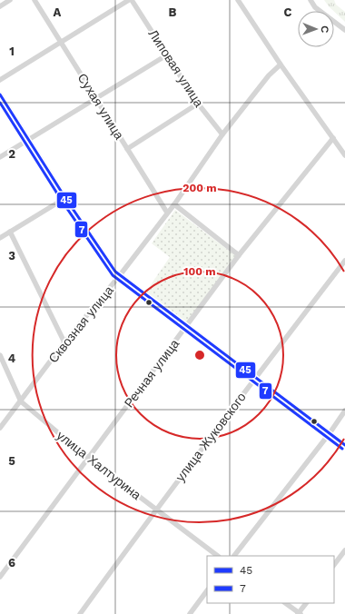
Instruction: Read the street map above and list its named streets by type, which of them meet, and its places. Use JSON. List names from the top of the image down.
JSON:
{
  "streets": {
    "street": [
      "Липовая улица",
      "Сухая улица",
      "Сквозная улица",
      "Речная улица",
      "улица Жуковского",
      "улица Халтурина"
    ]
  },
  "crossings": [
    ["Липовая улица", "Сквозная улица"],
    ["Сухая улица", "Сквозная улица"],
    ["Сквозная улица", "улица Халтурина"],
    ["Речная улица", "улица Халтурина"],
    ["улица Жуковского", "улица Халтурина"]
  ],
  "lines": ["transit line 45", "transit line 7"],
  "legend": ["45", "7"],
  "north": "right",
  "grid": {
    "columns": ["A", "B", "C"],
    "rows": [
      "1",
      "2",
      "3",
      "4",
      "5",
      "6"
    ]
  },
  "rings": ["200 m", "100 m"]
}
